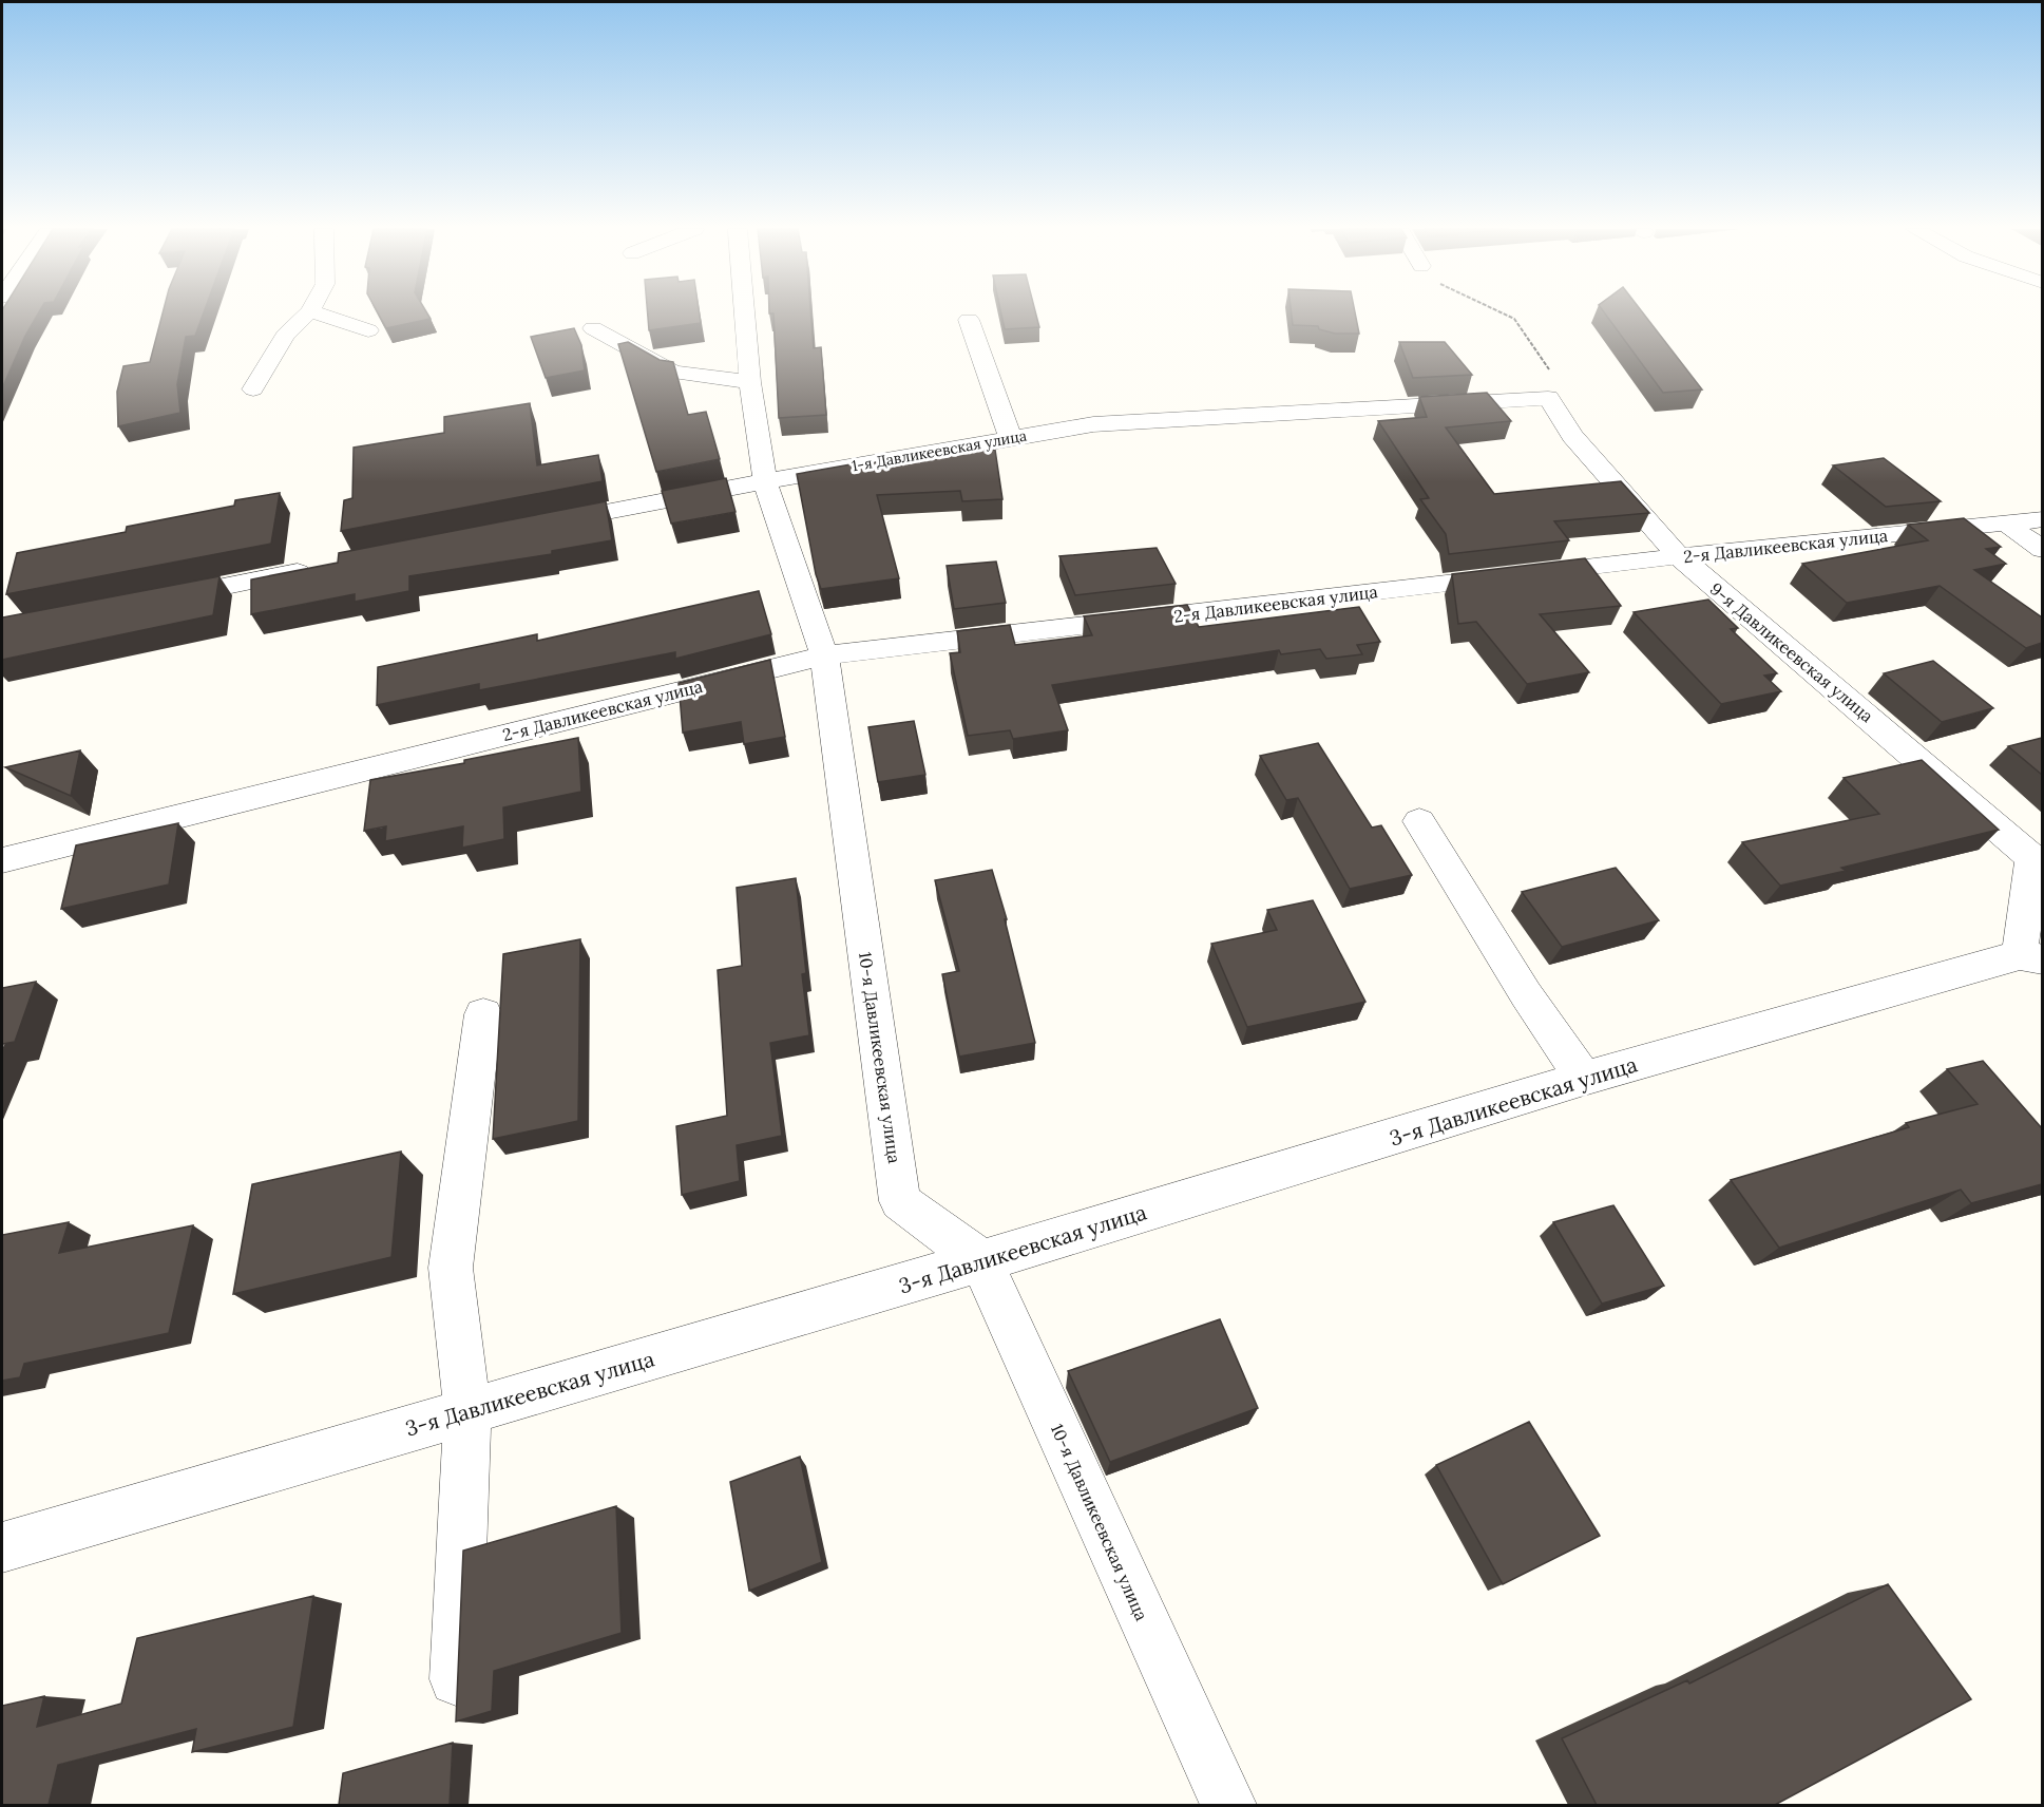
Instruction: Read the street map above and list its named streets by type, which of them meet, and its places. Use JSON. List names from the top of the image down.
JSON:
{
  "streets": {
    "street": [
      "1-я Давликеевская улица",
      "2-я Давликеевская улица",
      "9-я Давликеевская улица",
      "10-я Давликеевская улица",
      "3-я Давликеевская улица"
    ]
  },
  "crossings": [
    ["1-я Давликеевская улица", "9-я Давликеевская улица"],
    ["1-я Давликеевская улица", "10-я Давликеевская улица"],
    ["2-я Давликеевская улица", "9-я Давликеевская улица"],
    ["2-я Давликеевская улица", "10-я Давликеевская улица"],
    ["9-я Давликеевская улица", "3-я Давликеевская улица"],
    ["10-я Давликеевская улица", "3-я Давликеевская улица"]
  ]
}
